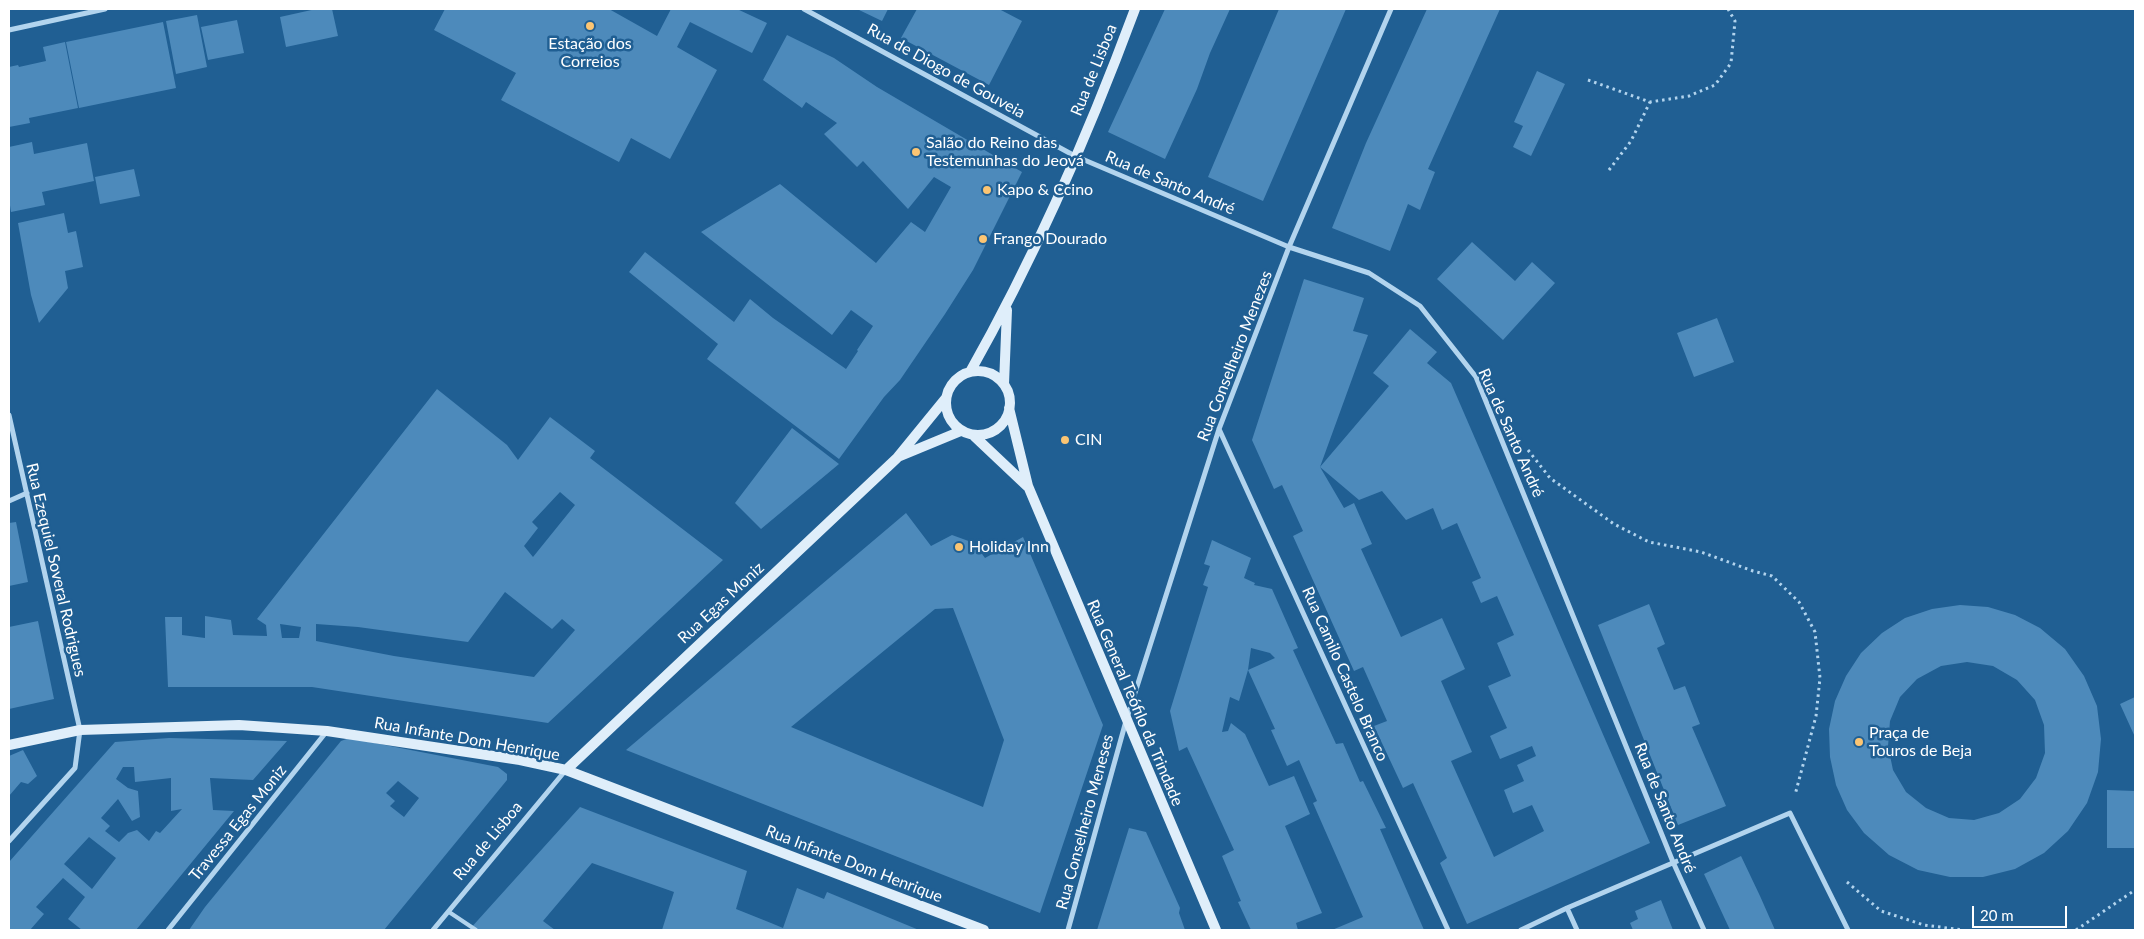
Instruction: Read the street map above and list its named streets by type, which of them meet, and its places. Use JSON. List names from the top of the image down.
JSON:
{
  "streets": {
    "main road": [
      "Rua de Lisboa",
      "Rua Egas Moniz",
      "Rua General Teófilo da Trindade",
      "Rua Infante Dom Henrique"
    ],
    "street": [
      "Rua de Diogo de Gouveia",
      "Rua de Santo André",
      "Rua Conselheiro Menezes",
      "Rua Ezequiel Soveral Rodrigues",
      "Rua Camilo Castelo Branco",
      "Rua Conselheiro Meneses",
      "Travessa Egas Moniz"
    ]
  },
  "crossings": [
    ["Rua de Lisboa", "Rua de Diogo de Gouveia"],
    ["Rua de Lisboa", "Rua de Santo André"],
    ["Rua de Lisboa", "Rua Egas Moniz"],
    ["Rua de Lisboa", "Rua General Teófilo da Trindade"],
    ["Rua de Lisboa", "Rua Infante Dom Henrique"],
    ["Rua de Diogo de Gouveia", "Rua de Santo André"],
    ["Rua de Santo André", "Rua Conselheiro Menezes"],
    ["Rua Conselheiro Menezes", "Rua Camilo Castelo Branco"],
    ["Rua Conselheiro Menezes", "Rua General Teófilo da Trindade"],
    ["Rua Conselheiro Menezes", "Rua Conselheiro Meneses"],
    ["Rua Ezequiel Soveral Rodrigues", "Rua Infante Dom Henrique"],
    ["Rua Egas Moniz", "Rua General Teófilo da Trindade"],
    ["Rua Egas Moniz", "Rua Infante Dom Henrique"],
    ["Rua General Teófilo da Trindade", "Rua Conselheiro Meneses"],
    ["Rua Infante Dom Henrique", "Travessa Egas Moniz"]
  ],
  "places": [
    "Estação dos Correios",
    "Salão do Reino das Testemunhas do Jeová",
    "Kapo & Ccino",
    "Frango Dourado",
    "CIN",
    "Holiday Inn",
    "Praça de Touros de Beja"
  ],
  "scale_bar": "20 m"
}
